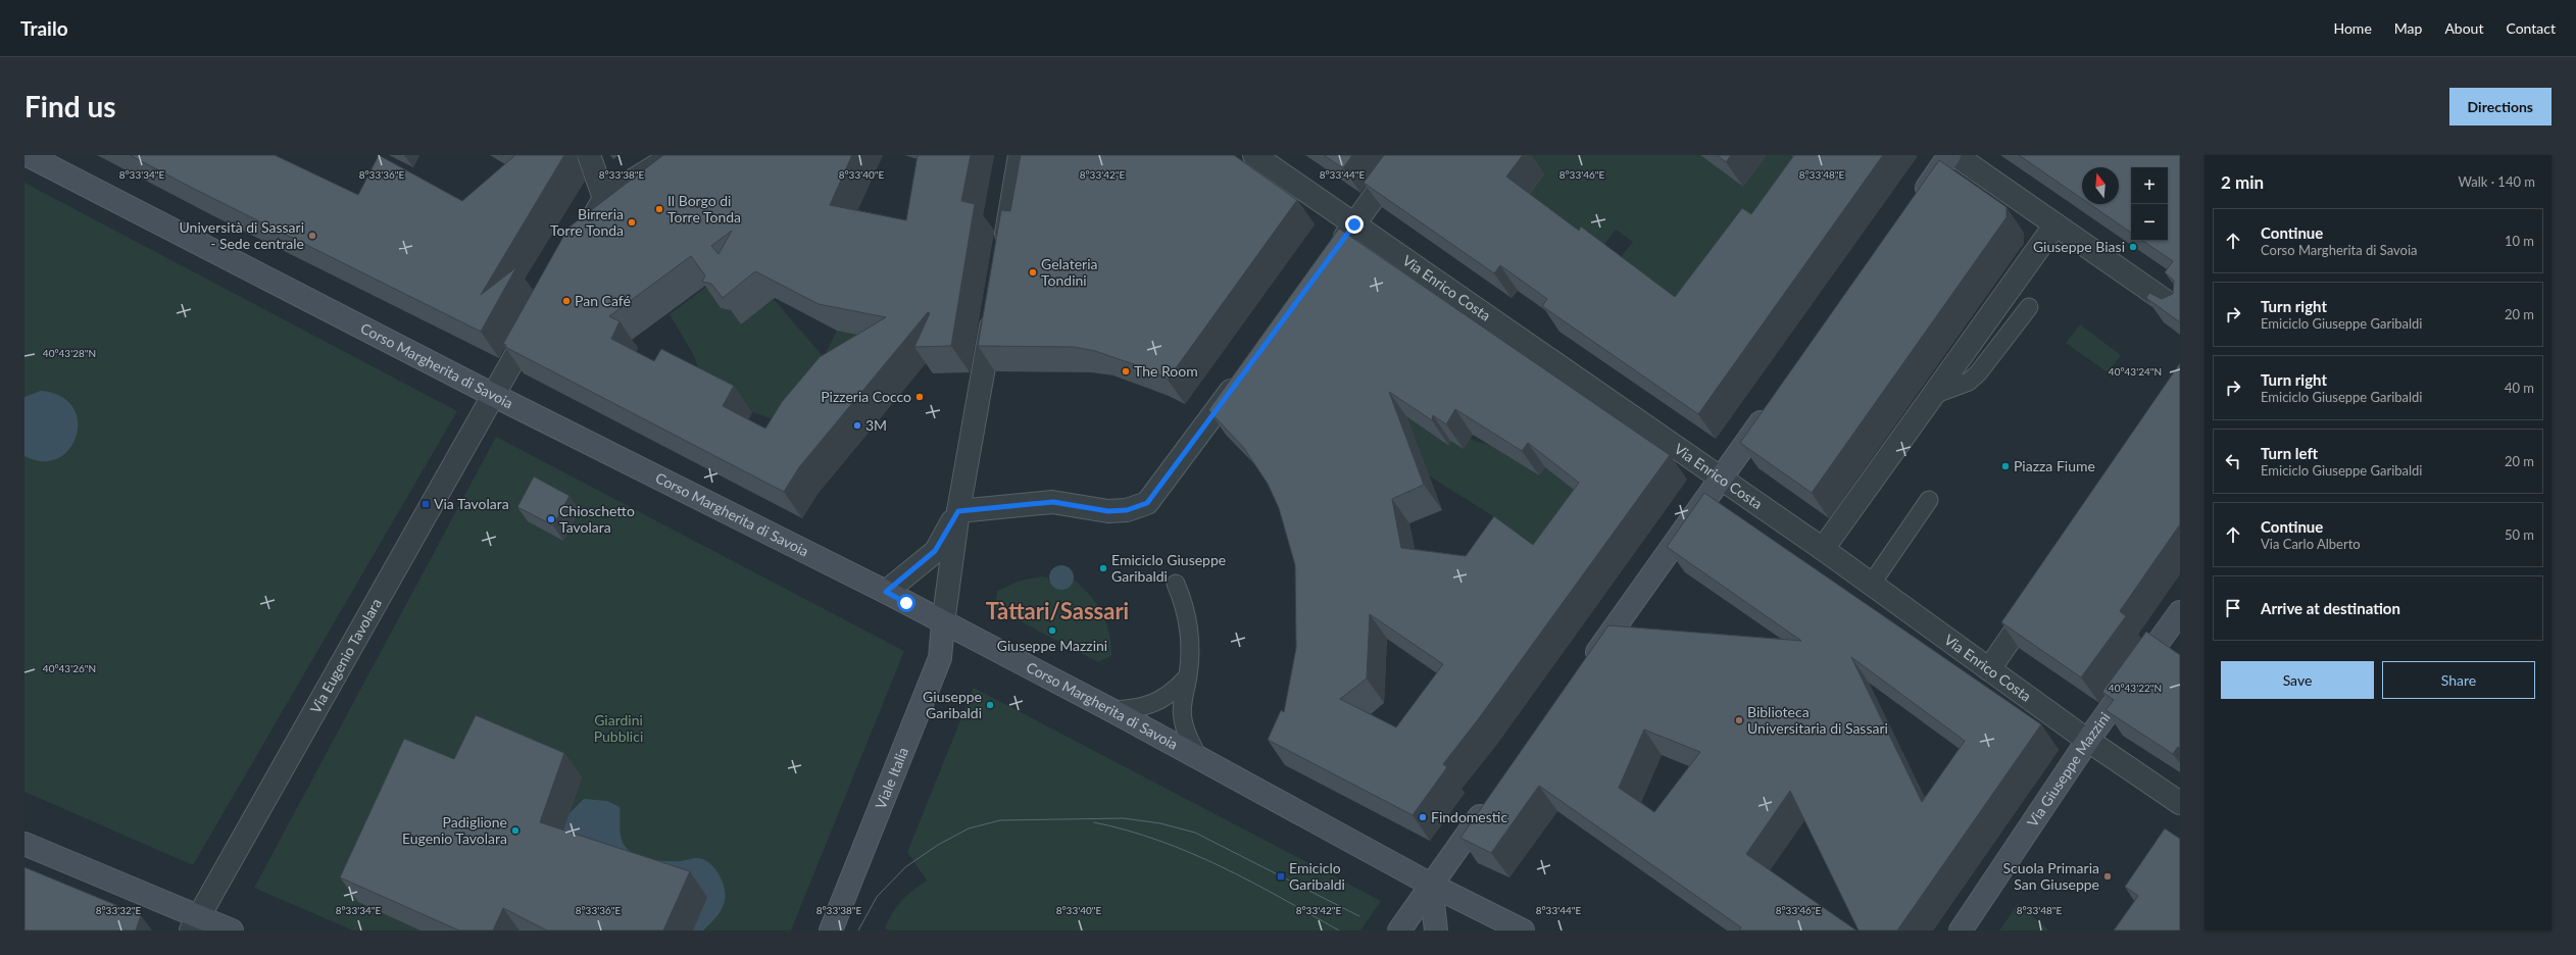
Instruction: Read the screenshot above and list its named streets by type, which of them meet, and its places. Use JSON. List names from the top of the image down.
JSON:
{
  "streets": {
    "main road": ["Corso Margherita di Savoia", "Via Giuseppe Mazzini", "Viale Italia"],
    "street": ["Via Enrico Costa", "Via Eugenio Tavolara"]
  },
  "crossings": [
    ["Via Enrico Costa", "Via Giuseppe Mazzini"],
    ["Corso Margherita di Savoia", "Via Eugenio Tavolara"],
    ["Corso Margherita di Savoia", "Viale Italia"]
  ],
  "districts": ["Tàttari/Sassari"],
  "parks": ["Giardini Pubblici"],
  "places": {
    "other": [
      "Il Borgo di Torre Tonda",
      "Birreria Torre Tonda",
      "Università di Sassari - Sede centrale",
      "Giuseppe Biasi",
      "Gelateria Tondini",
      "Pan Café",
      "The Room",
      "Pizzeria Cocco",
      "3M",
      "Piazza Fiume",
      "Chioschetto Tavolara",
      "Emiciclo Giuseppe Garibaldi",
      "Giuseppe Mazzini",
      "Giuseppe Garibaldi",
      "Biblioteca Universitaria di Sassari",
      "Findomestic",
      "Padiglione Eugenio Tavolara",
      "Scuola Primaria San Giuseppe"
    ],
    "transit": ["Via Tavolara", "Emiciclo Garibaldi"]
  },
  "north": "top",
  "page": {
    "header": "Trailo",
    "nav": [
      "Home",
      "Map",
      "About",
      "Contact"
    ],
    "buttons": [
      "Directions",
      ["Save", "Share"]
    ],
    "title": "Find us",
    "heading": ["2 min", "Walk · 140 m"],
    "map_buttons": ["+", "−"],
    "list": [
      ["Continue", "Corso Margherita di Savoia", "10 m"],
      ["Turn right", "Emiciclo Giuseppe Garibaldi", "20 m"],
      ["Turn right", "Emiciclo Giuseppe Garibaldi", "40 m"],
      ["Turn left", "Emiciclo Giuseppe Garibaldi", "20 m"],
      ["Continue", "Via Carlo Alberto", "50 m"],
      "Arrive at destination"
    ]
  },
  "coordinates": [
    "8°33'34\"E",
    "8°33'36\"E",
    "8°33'38\"E",
    "8°33'40\"E",
    "8°33'42\"E",
    "8°33'44\"E",
    "8°33'46\"E",
    "8°33'48\"E",
    "40°43'28\"N",
    "40°43'24\"N",
    "40°43'26\"N",
    "40°43'22\"N",
    "8°33'32\"E"
  ]
}
